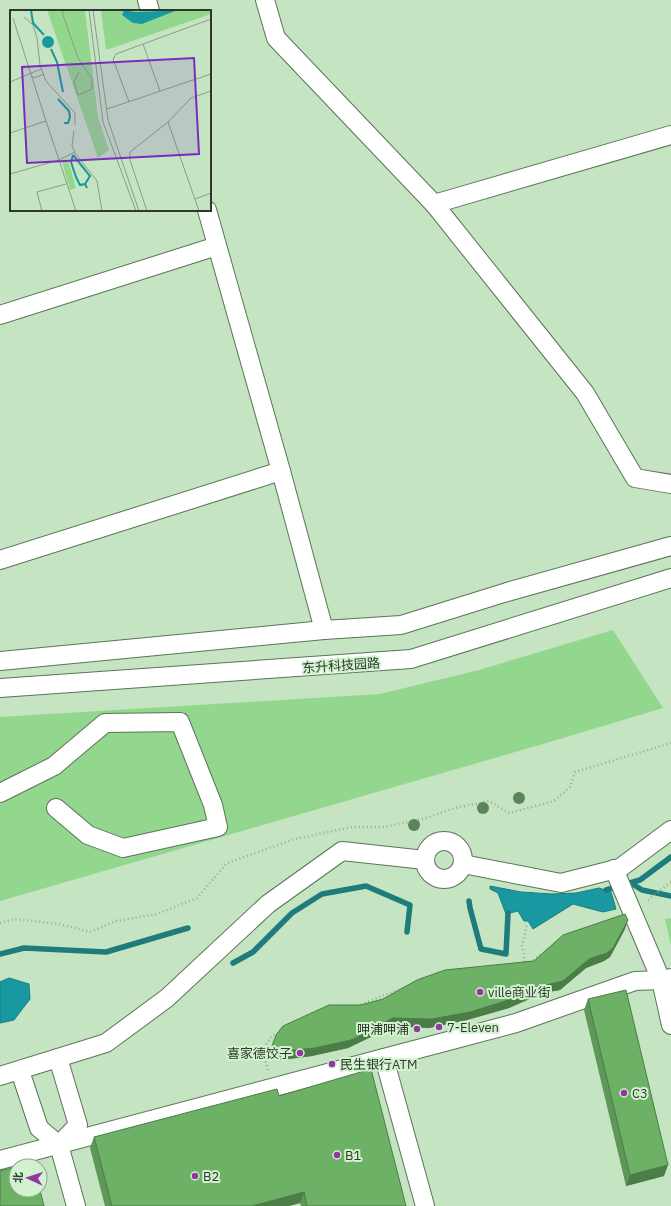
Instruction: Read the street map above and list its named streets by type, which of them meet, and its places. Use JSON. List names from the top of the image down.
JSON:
{
  "streets": {
    "street": ["东升科技园路"]
  },
  "places": [
    "ville商业街",
    "7-Eleven",
    "呷浦呷浦",
    "喜家德饺子",
    "民生银行ATM",
    "C3",
    "B1",
    "B2"
  ],
  "north": "left"
}
